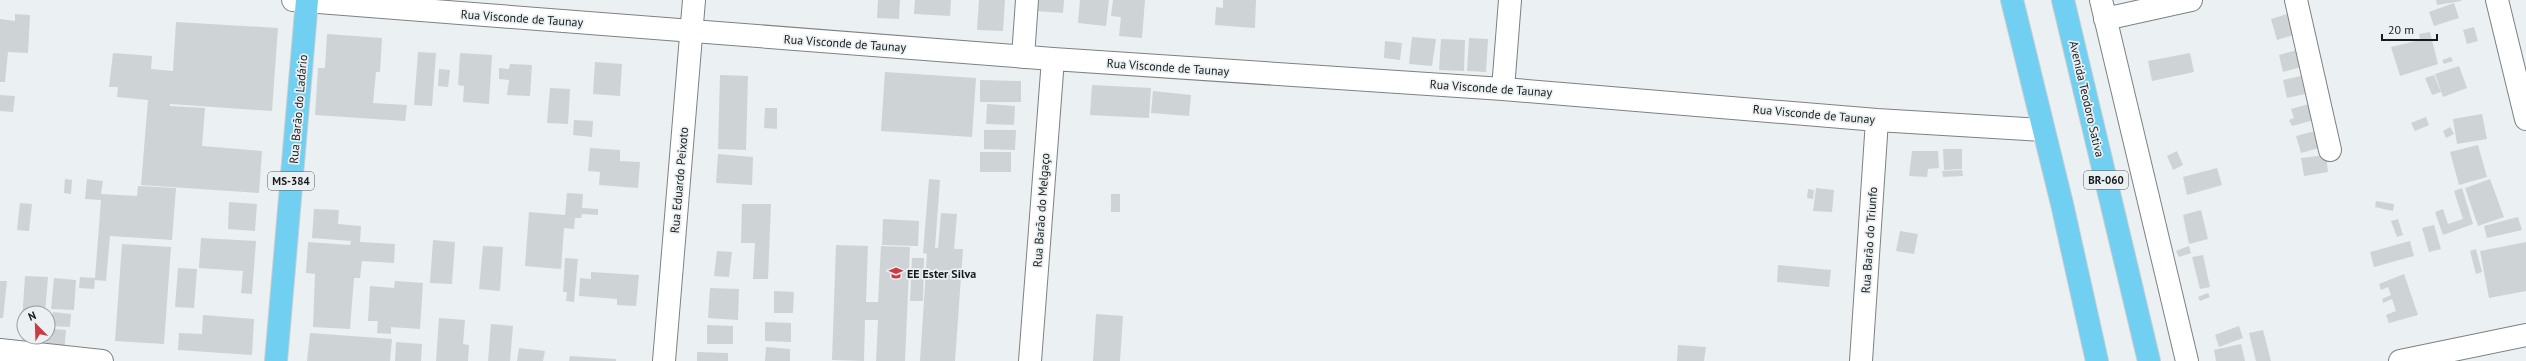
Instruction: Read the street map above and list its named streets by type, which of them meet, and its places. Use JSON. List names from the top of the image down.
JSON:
{
  "streets": {
    "main road": [
      "Avenida Teodoro Sativa",
      "Rua Barão do Ladário",
      "BR-060",
      "MS-384"
    ],
    "street": [
      "Rua Visconde de Taunay",
      "Rua Eduardo Peixoto",
      "Rua Barão do Melgaço",
      "Rua Barão do Triunfo"
    ]
  },
  "crossings": [
    ["Rua Visconde de Taunay", "Rua Barão do Ladário"],
    ["Rua Visconde de Taunay", "Rua Eduardo Peixoto"],
    ["Rua Visconde de Taunay", "Rua Barão do Melgaço"],
    ["Rua Visconde de Taunay", "Rua Barão do Triunfo"]
  ],
  "places": {
    "school or university": ["EE Ester Silva"]
  },
  "scale_bar": "20 m",
  "north": "top left"
}
